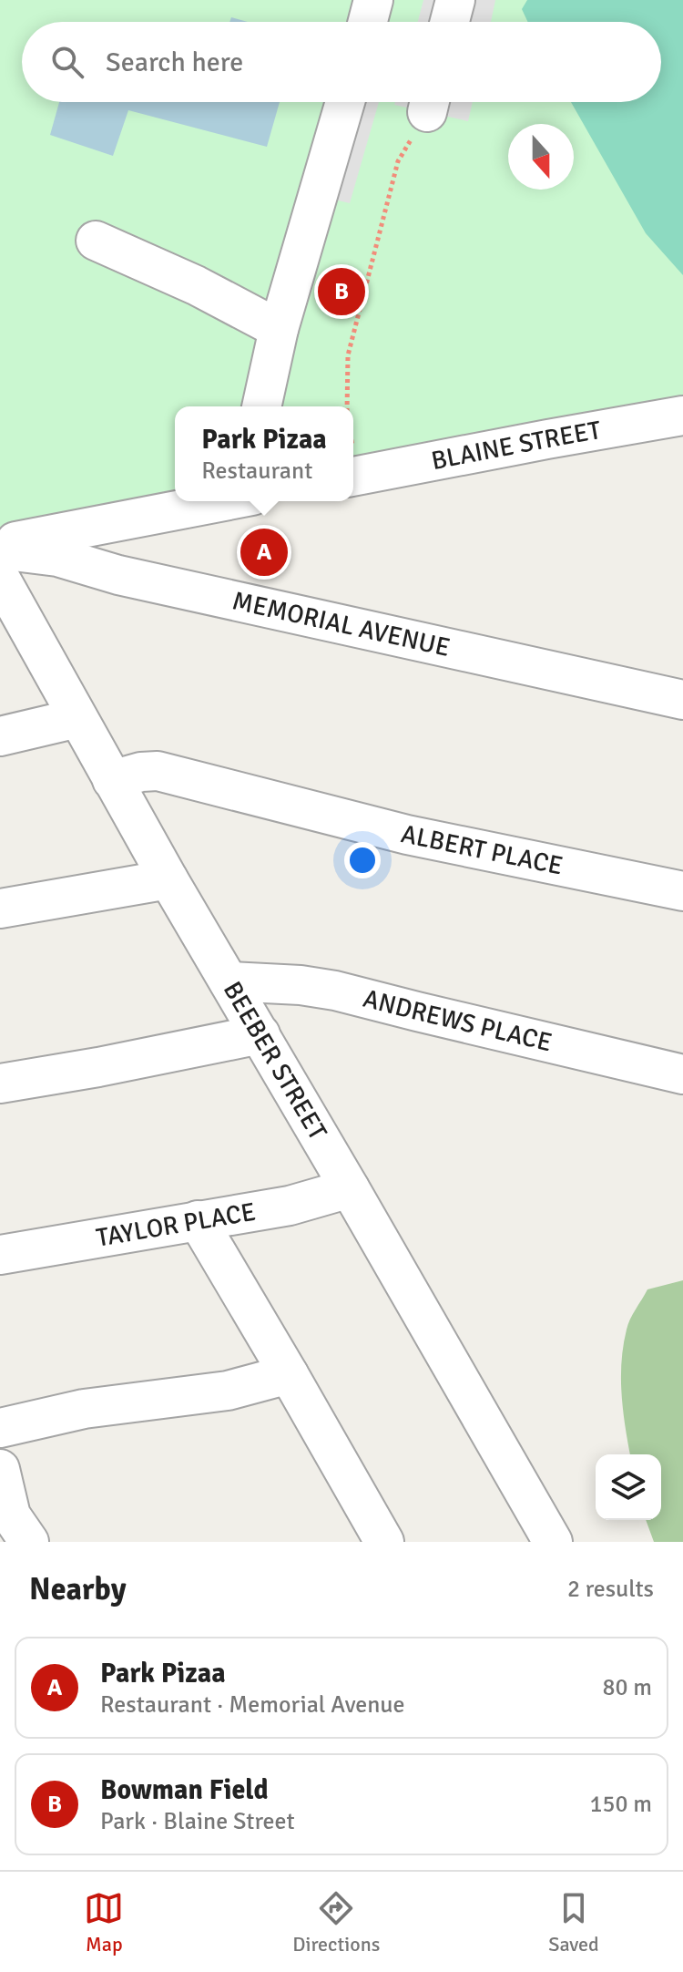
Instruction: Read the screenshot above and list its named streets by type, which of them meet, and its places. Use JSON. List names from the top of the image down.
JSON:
{
  "streets": {
    "street": [
      "BLAINE STREET",
      "MEMORIAL AVENUE",
      "ALBERT PLACE",
      "ANDREWS PLACE",
      "BEEBER STREET",
      "TAYLOR PLACE"
    ]
  },
  "crossings": [
    ["ALBERT PLACE", "BEEBER STREET"],
    ["ANDREWS PLACE", "BEEBER STREET"],
    ["BEEBER STREET", "TAYLOR PLACE"]
  ],
  "north": "bottom",
  "page": {
    "search": "Search here",
    "pins": ["B", "A"],
    "popup": ["Park Pizaa", "Restaurant"],
    "heading": ["Nearby", "2 results"],
    "list": [
      {
        "mark": "A",
        "name": "Park Pizaa",
        "note": "Restaurant · Memorial Avenue",
        "value": "80 m"
      },
      {
        "mark": "B",
        "name": "Bowman Field",
        "note": "Park · Blaine Street",
        "value": "150 m"
      }
    ],
    "nav": ["Map", "Directions", "Saved"]
  }
}
